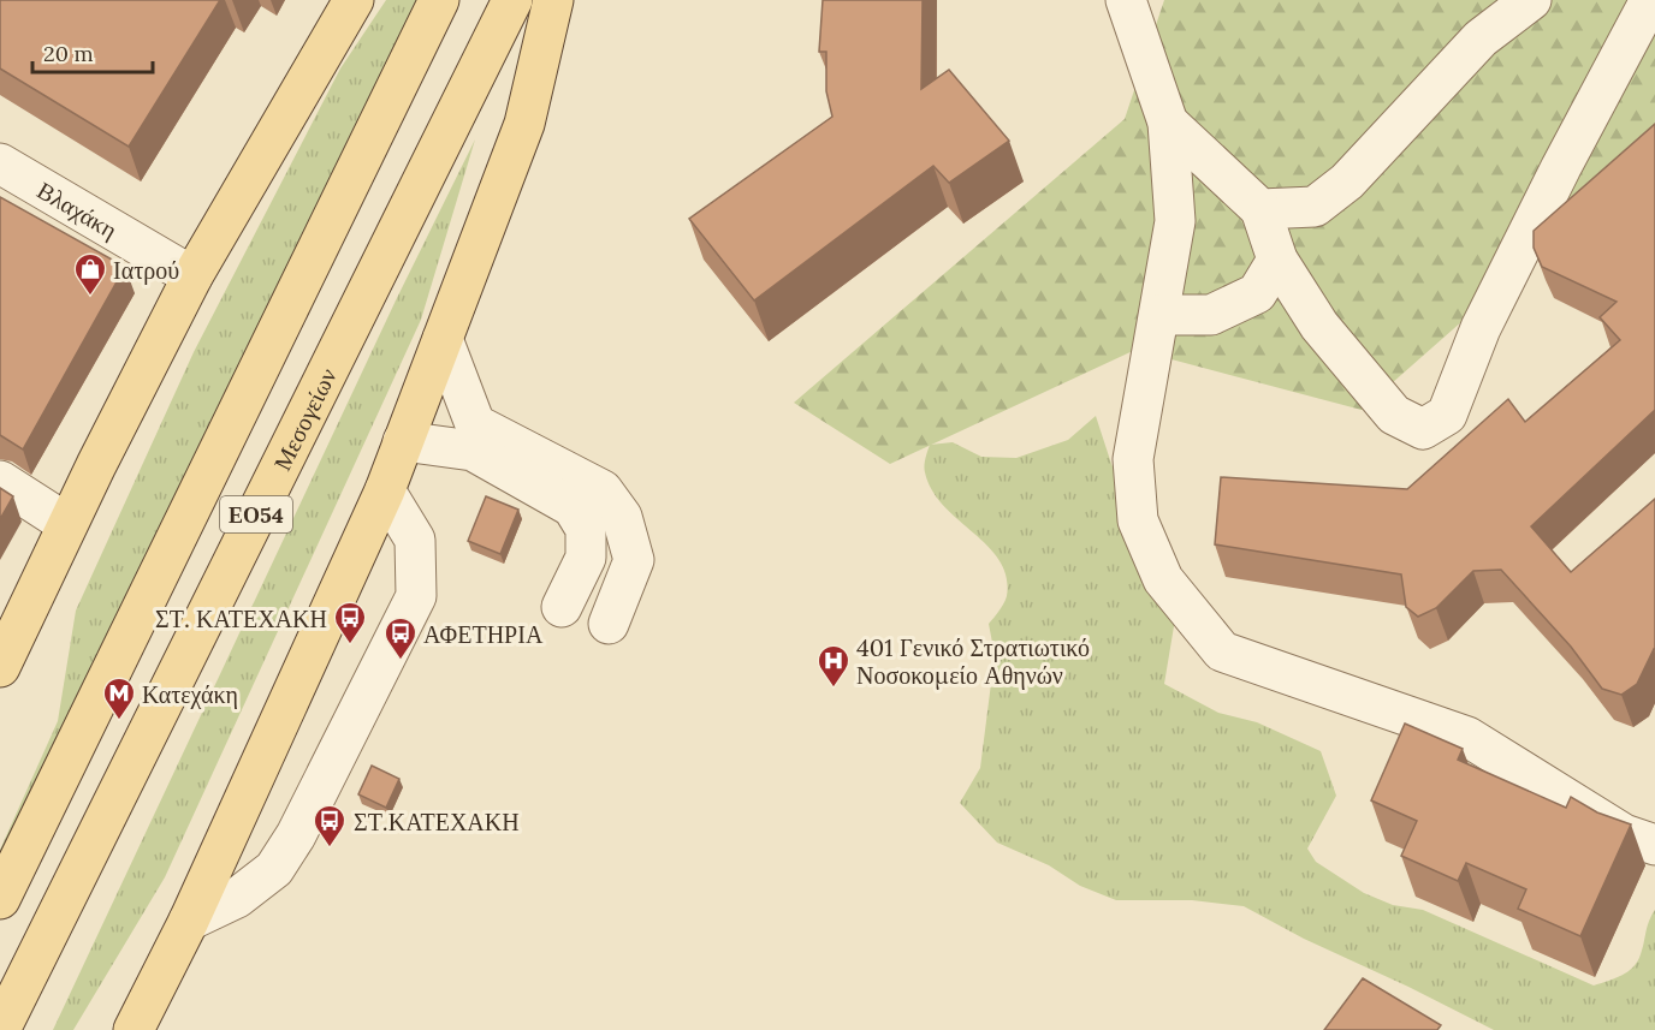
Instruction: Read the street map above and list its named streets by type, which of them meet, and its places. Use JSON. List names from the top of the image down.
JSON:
{
  "streets": {
    "main road": ["Μεσογείων", "ΕΟ54"],
    "street": ["Βλαχάκη"]
  },
  "places": {
    "shop": ["Ιατρού"],
    "bus stop": ["ΣΤ. ΚΑΤΕΧΑΚΗ", "ΑΦΕΤΗΡΙΑ", "ΣΤ.ΚΑΤΕΧΑΚΗ"],
    "hospital": ["401 Γενικό Στρατιωτικό Νοσοκομείο Αθηνών"],
    "metro station": ["Κατεχάκη"]
  },
  "scale_bar": "20 m"
}
